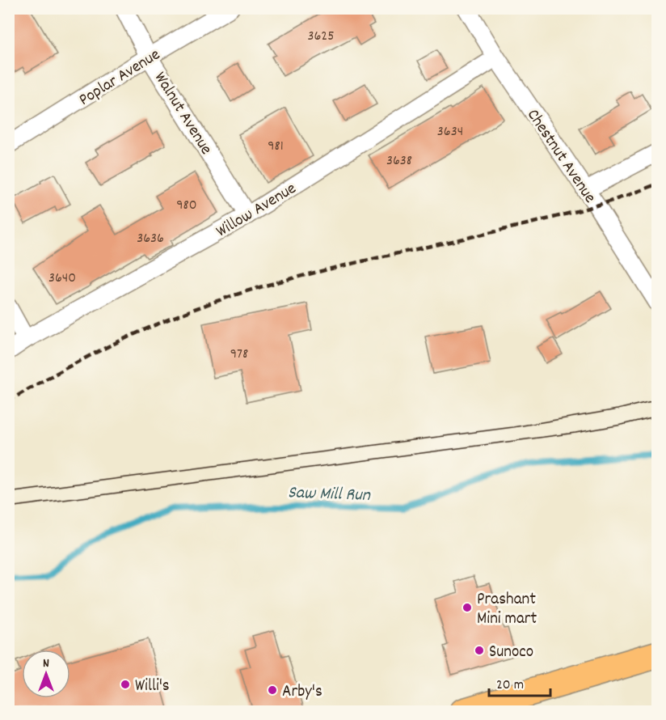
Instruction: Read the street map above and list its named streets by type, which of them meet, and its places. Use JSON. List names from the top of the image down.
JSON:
{
  "streets": {
    "street": [
      "Poplar Avenue",
      "Walnut Avenue",
      "Chestnut Avenue",
      "Willow Avenue"
    ]
  },
  "crossings": [
    ["Poplar Avenue", "Walnut Avenue"],
    ["Walnut Avenue", "Willow Avenue"],
    ["Chestnut Avenue", "Willow Avenue"]
  ],
  "water": ["Saw Mill Run"],
  "places": [
    "Prashant Mini mart",
    "Sunoco",
    "Willi's",
    "Arby's"
  ],
  "house_numbers": [
    "3625",
    "3634",
    "981",
    "3638",
    "980",
    "3636",
    "3640",
    "978"
  ],
  "scale_bar": "20 m",
  "north": "top"
}
